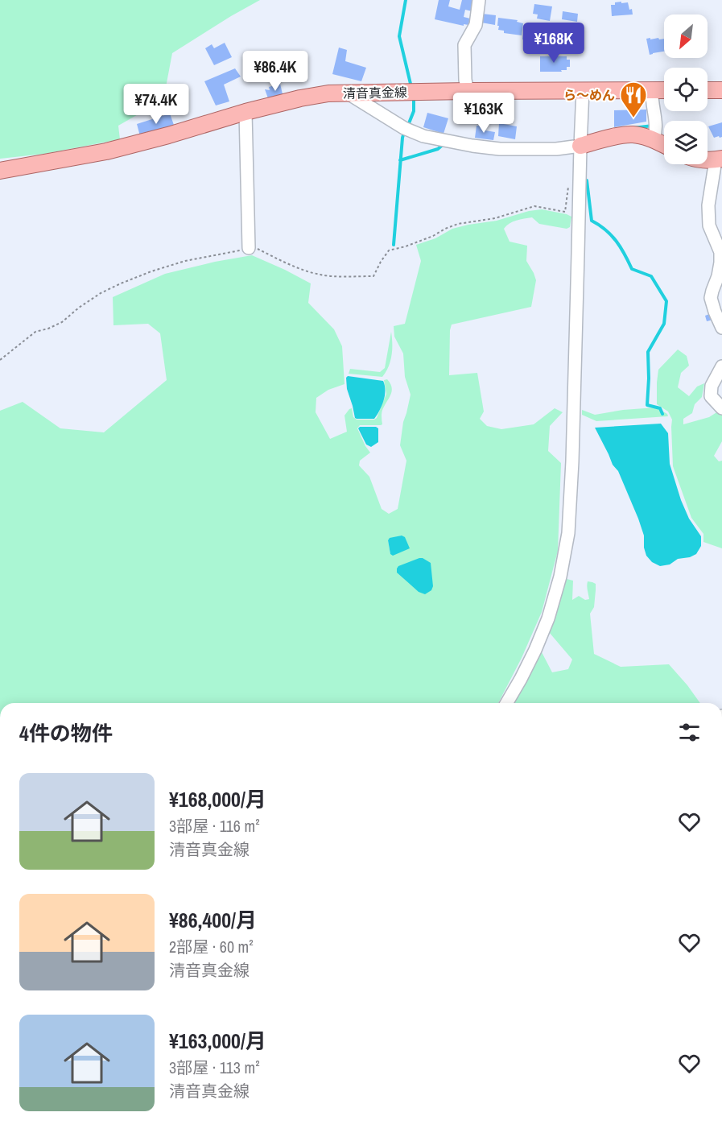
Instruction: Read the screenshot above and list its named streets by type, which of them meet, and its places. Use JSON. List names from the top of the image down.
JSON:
{
  "streets": {
    "main road": ["清音真金線"]
  },
  "places": {
    "restaurant": ["ら～めん"]
  },
  "north": "bottom left",
  "page": {
    "price": [
      "¥168K",
      "¥86.4K",
      "¥74.4K",
      "¥163K"
    ],
    "heading": "4件の物件",
    "list": [
      {
        "name": "¥168,000/月",
        "note": "3部屋 · 116 m² · 清音真金線"
      },
      {
        "name": "¥86,400/月",
        "note": "2部屋 · 60 m² · 清音真金線"
      },
      {
        "name": "¥163,000/月",
        "note": "3部屋 · 113 m² · 清音真金線"
      }
    ]
  }
}
